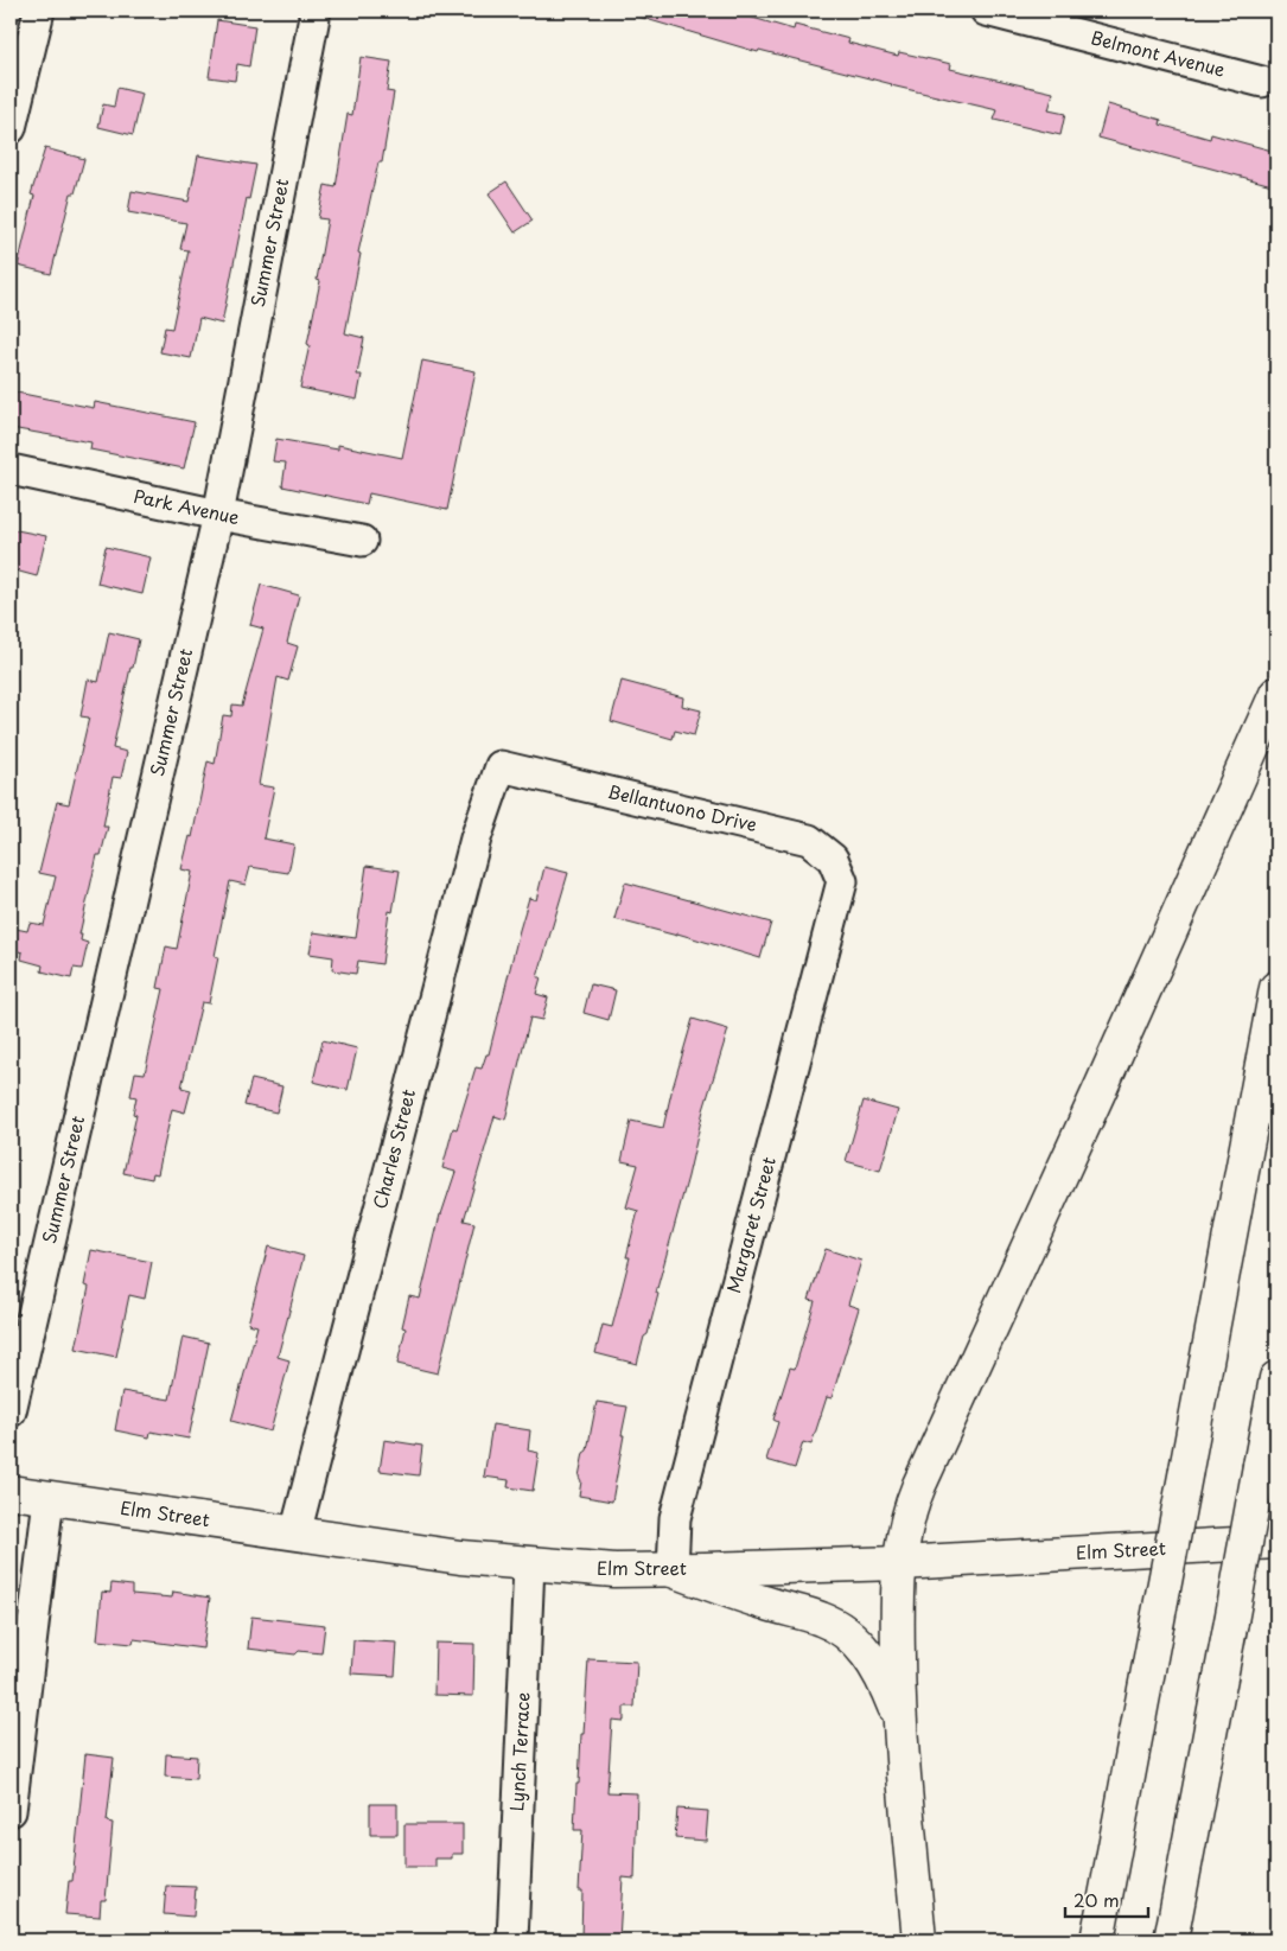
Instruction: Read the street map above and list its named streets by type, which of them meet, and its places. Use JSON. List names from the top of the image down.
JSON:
{
  "streets": {
    "main road": ["Elm Street"],
    "street": [
      "Belmont Avenue",
      "Summer Street",
      "Park Avenue",
      "Bellantuono Drive",
      "Charles Street",
      "Margaret Street",
      "Lynch Terrace"
    ]
  },
  "crossings": [
    ["Summer Street", "Park Avenue"],
    ["Bellantuono Drive", "Charles Street"],
    ["Bellantuono Drive", "Margaret Street"],
    ["Charles Street", "Elm Street"],
    ["Margaret Street", "Elm Street"],
    ["Elm Street", "Lynch Terrace"]
  ],
  "scale_bar": "20 m"
}
